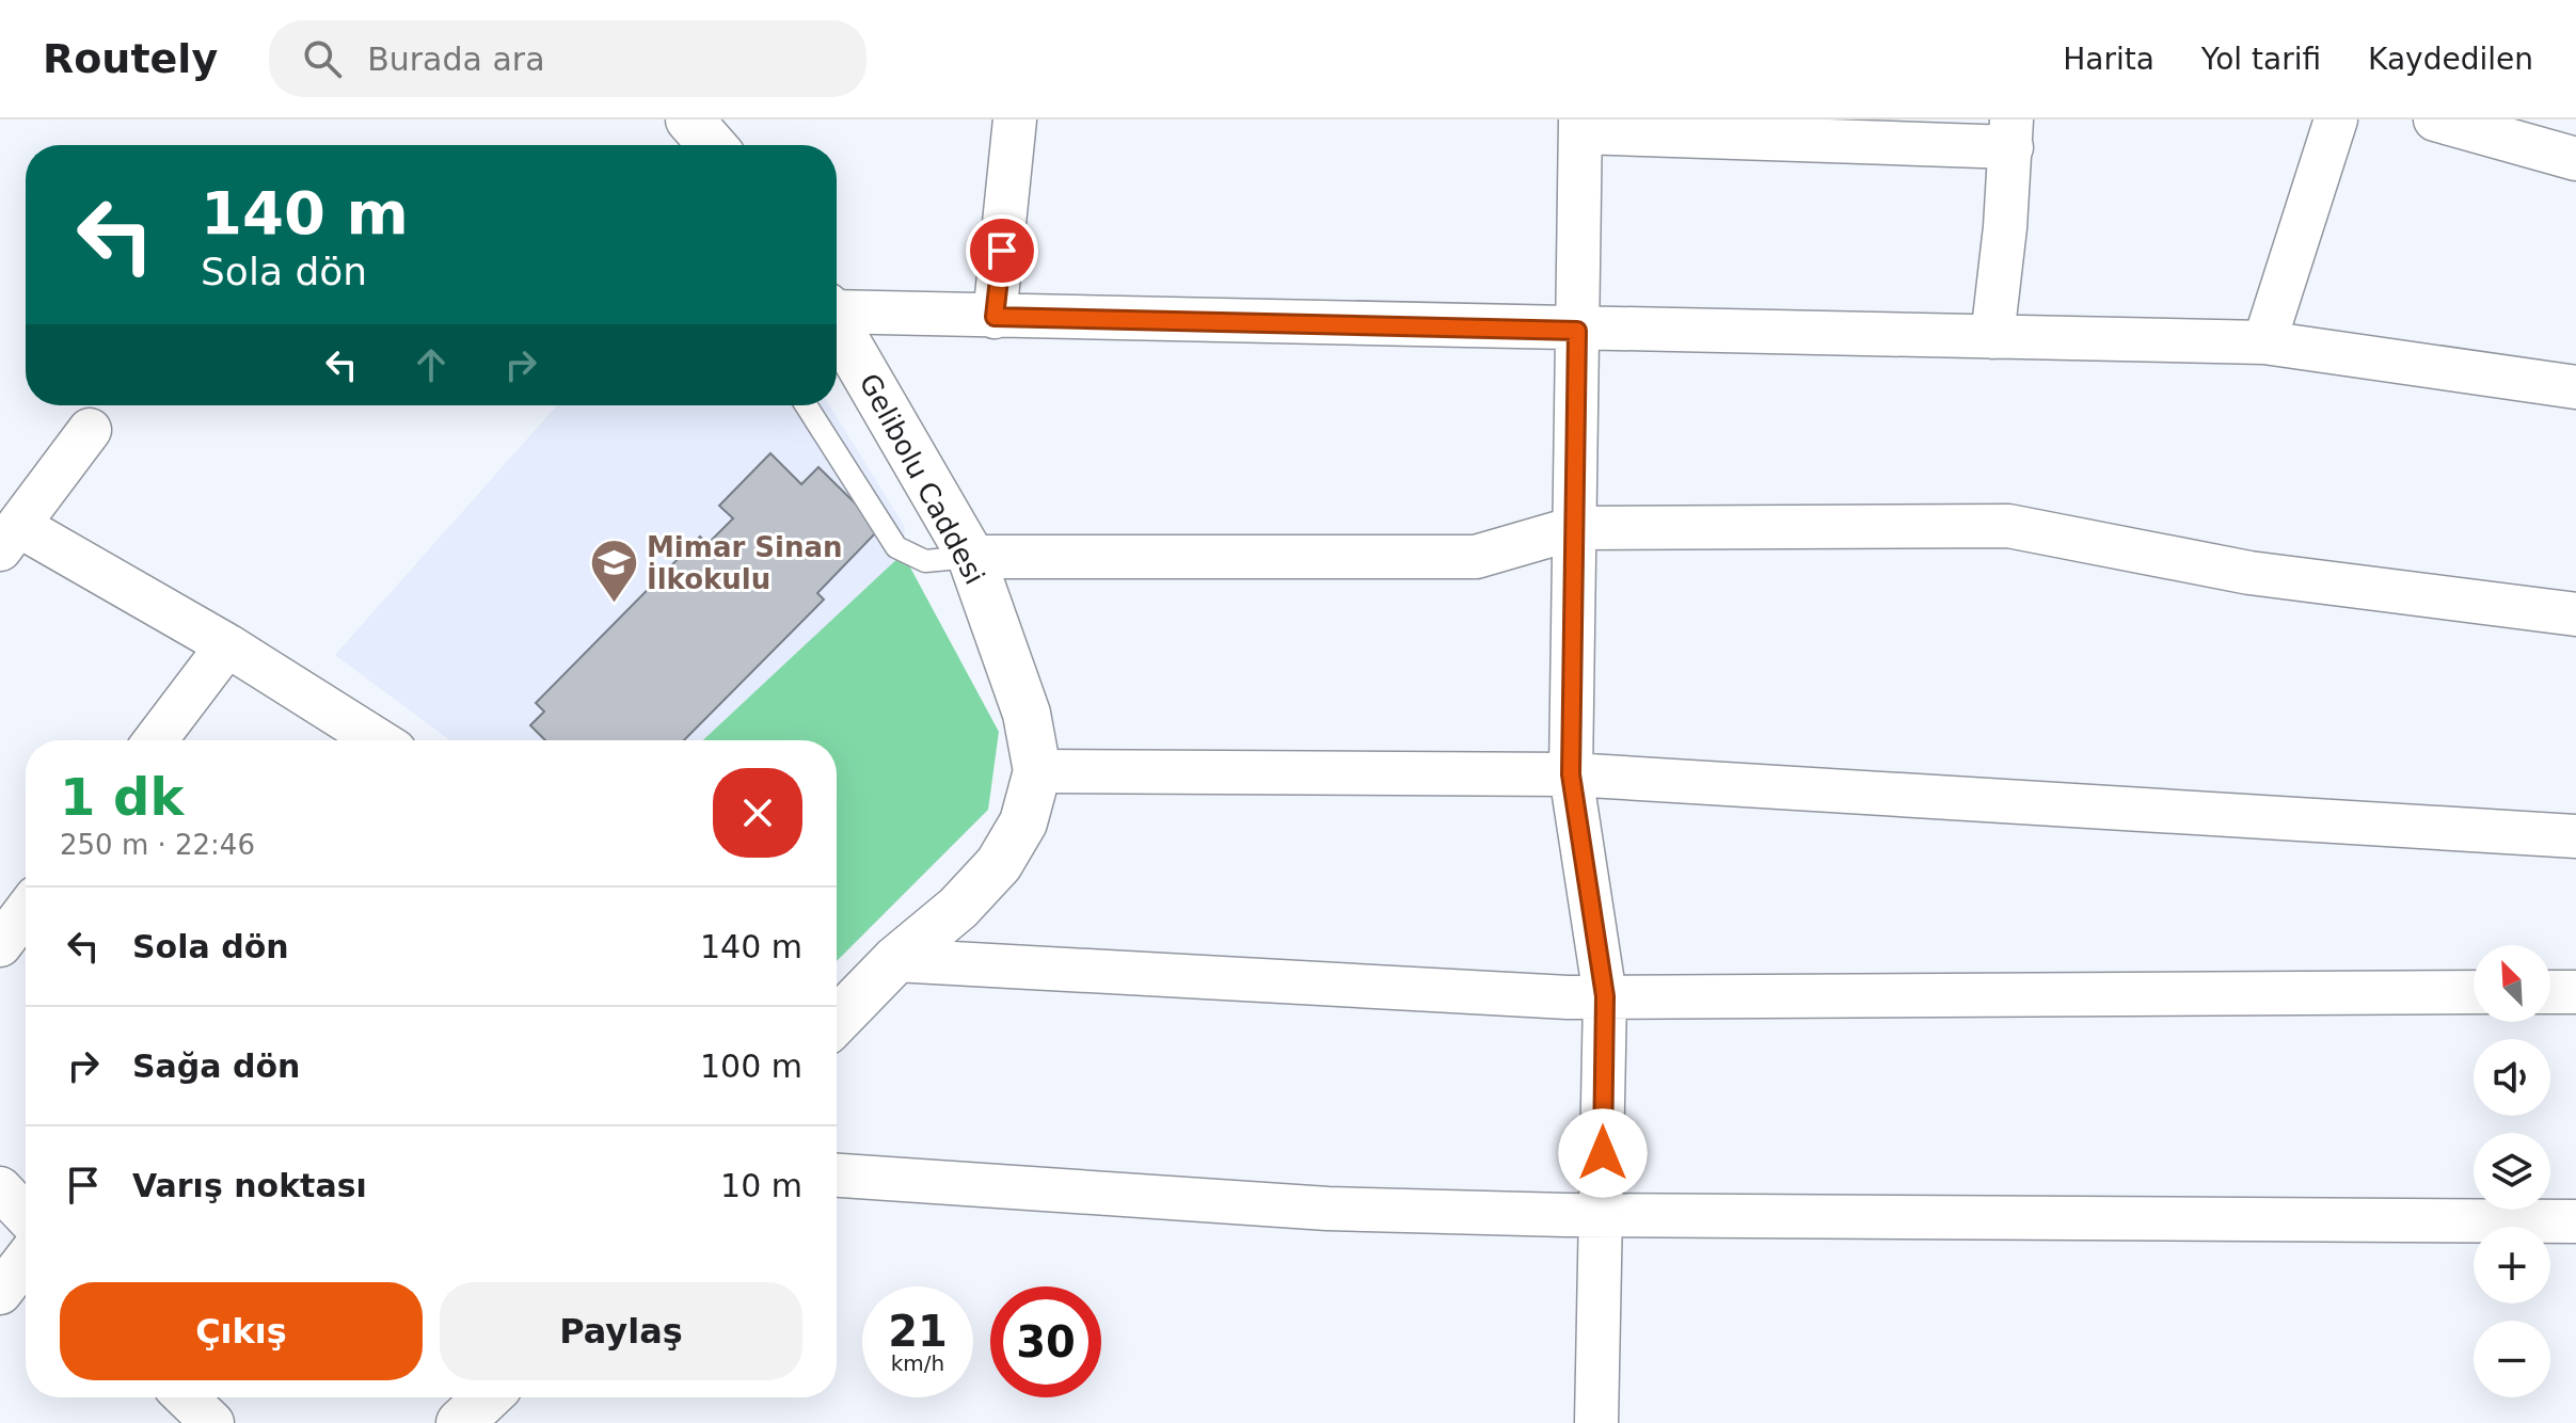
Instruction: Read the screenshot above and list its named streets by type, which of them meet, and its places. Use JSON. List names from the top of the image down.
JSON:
{
  "streets": {
    "street": ["Gelibolu Caddesi"]
  },
  "places": {
    "school or university": ["Mimar Sinan İlkokulu"]
  },
  "north": "top left",
  "page": {
    "header": "Routely",
    "search": "Burada ara",
    "nav": ["Harita", "Yol tarifi", "Kaydedilen"],
    "turn": ["140 m", "Sola dön"],
    "heading": ["1 dk", "250 m · 22:46"],
    "list": [
      {
        "name": "Sola dön",
        "value": "140 m"
      },
      {
        "name": "Sağa dön",
        "value": "100 m"
      },
      {
        "name": "Varış noktası",
        "value": "10 m"
      }
    ],
    "map_buttons": ["+", "−"],
    "buttons": ["Çıkış", "Paylaş"],
    "speed": "21 km/h",
    "limit": "30"
  }
}
